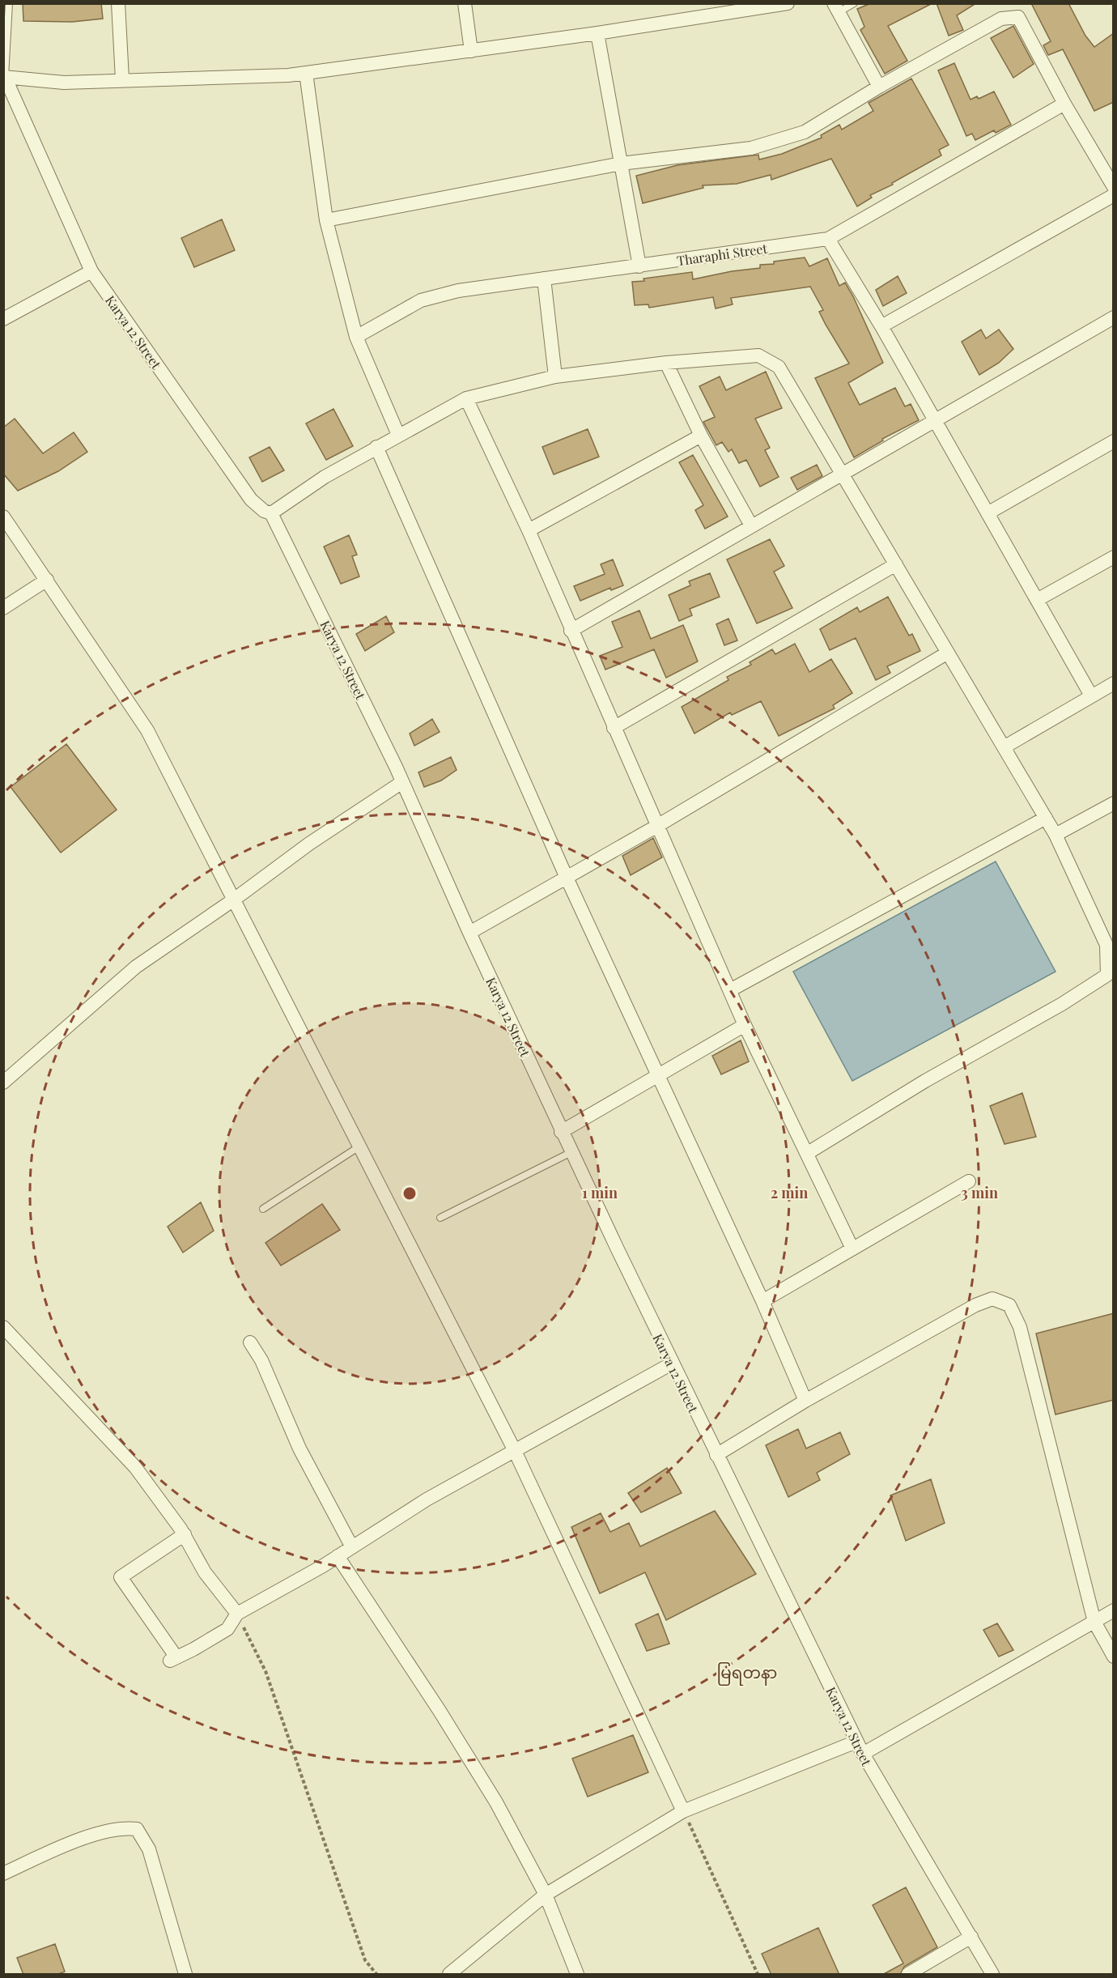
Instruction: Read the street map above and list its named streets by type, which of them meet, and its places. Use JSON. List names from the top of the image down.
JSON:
{
  "streets": {
    "street": ["Tharaphi Street", "Karya 12 Street"]
  },
  "districts": ["မြရတနာ"],
  "rings": ["1 min", "2 min", "3 min"]
}
